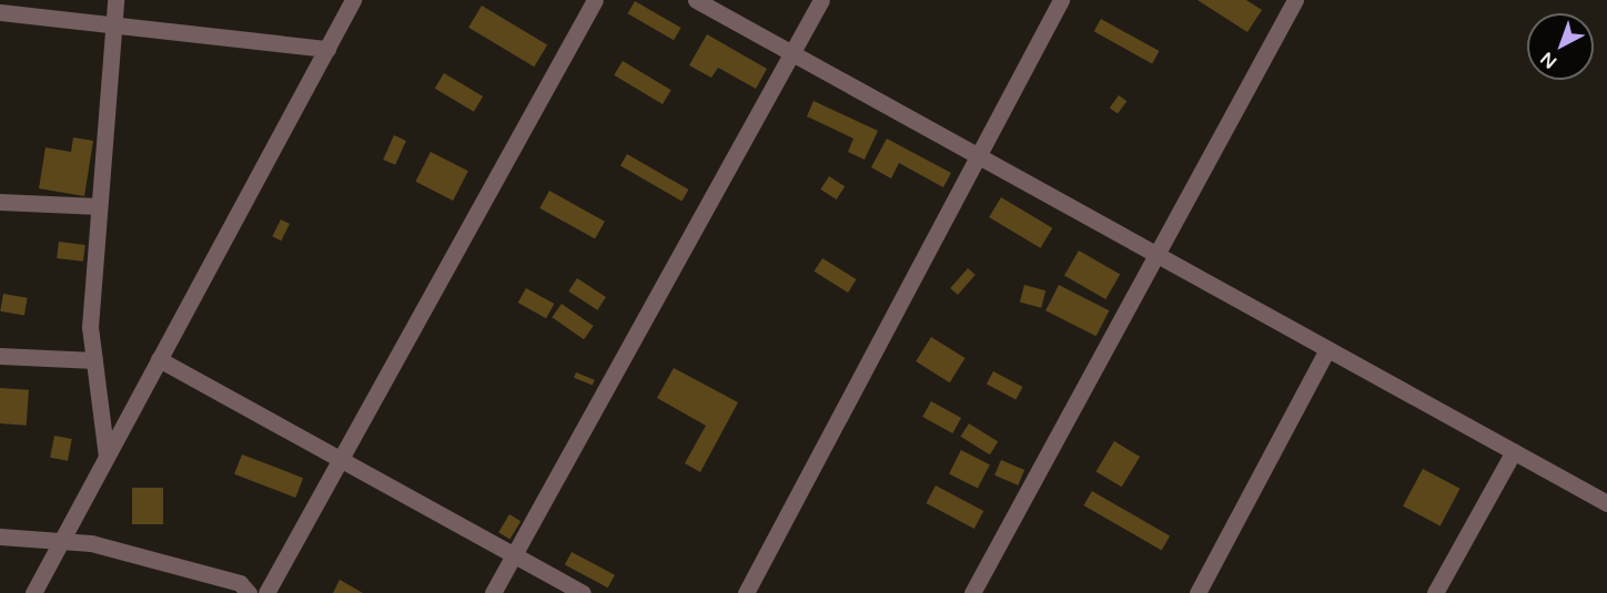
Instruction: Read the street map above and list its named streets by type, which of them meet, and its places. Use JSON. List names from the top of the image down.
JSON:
{
  "north": "bottom left"
}
